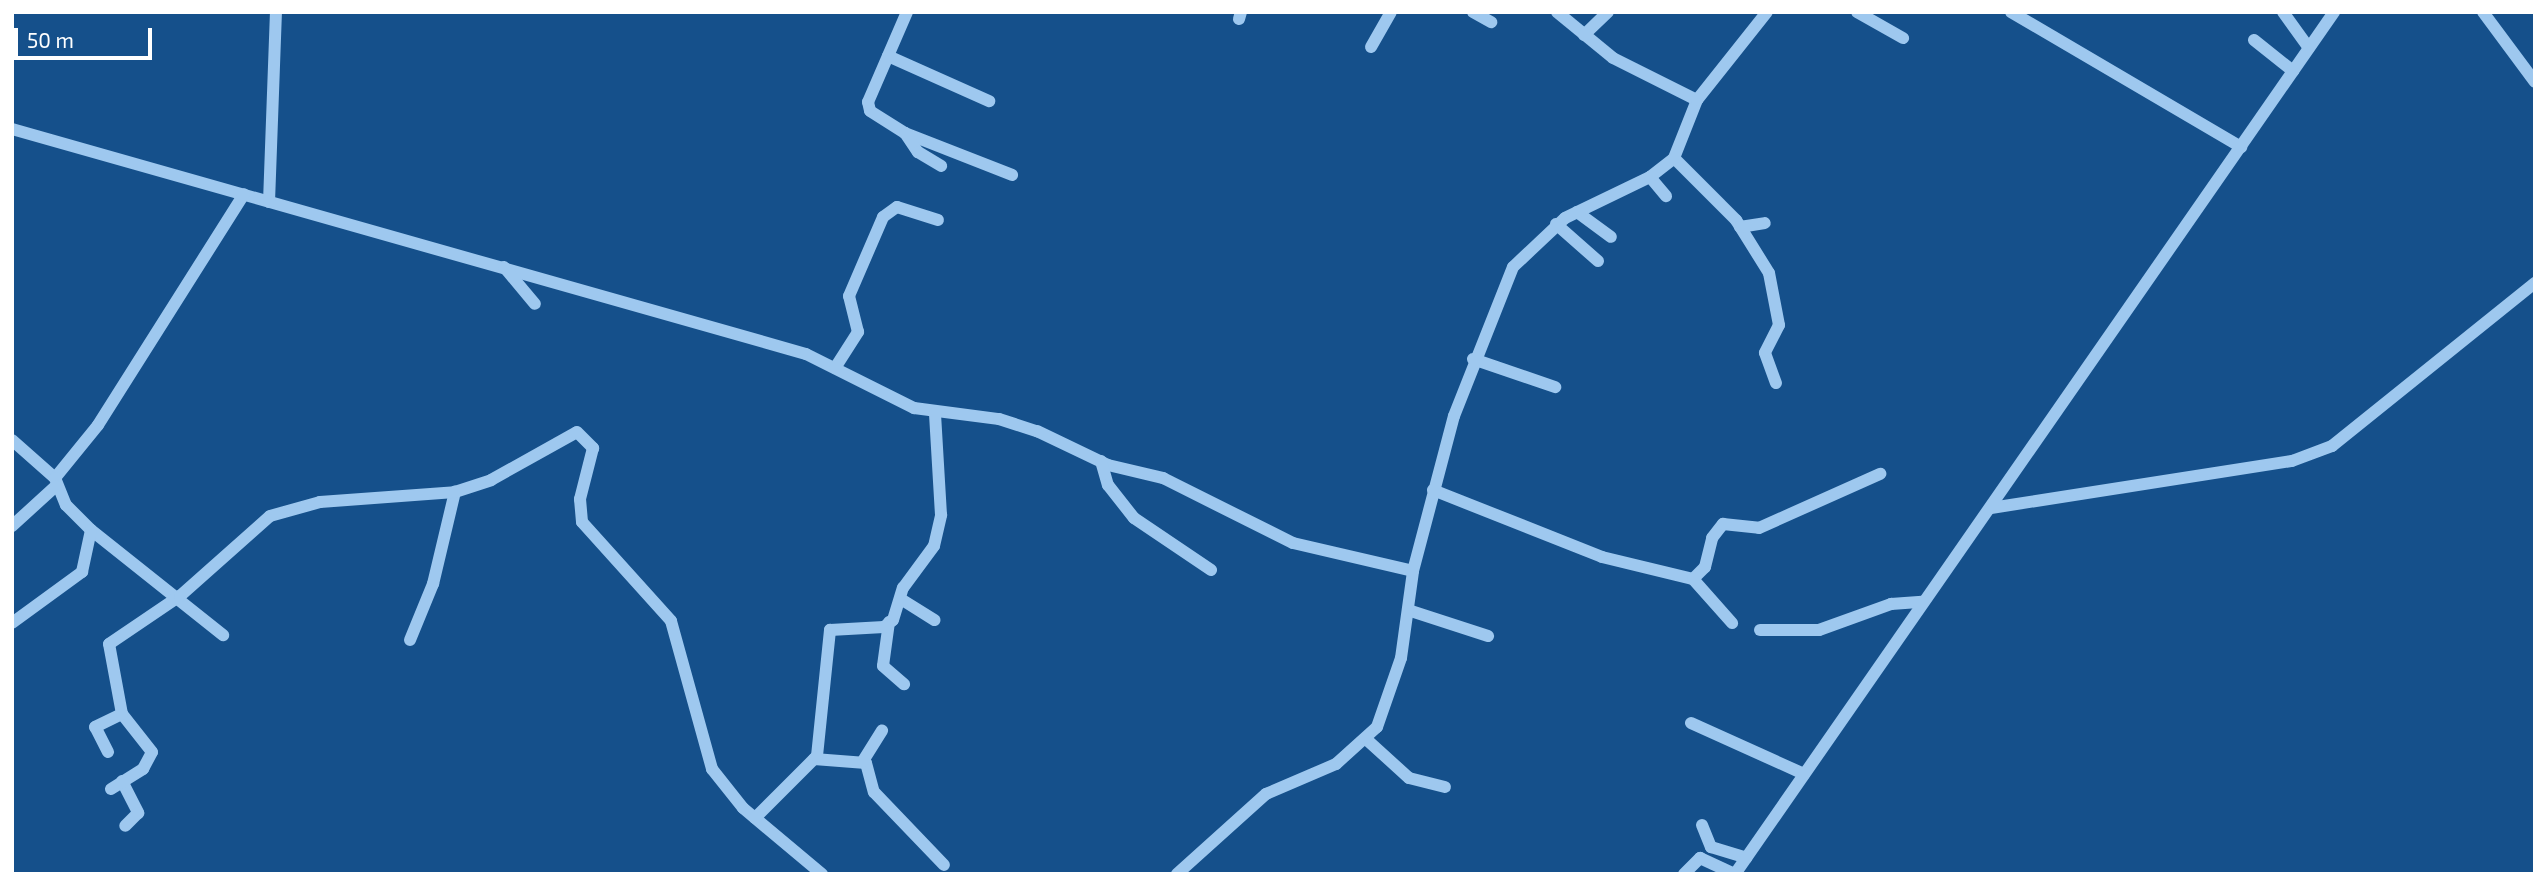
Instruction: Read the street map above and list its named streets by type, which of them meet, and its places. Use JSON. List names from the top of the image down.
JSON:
{
  "scale_bar": "50 m"
}
